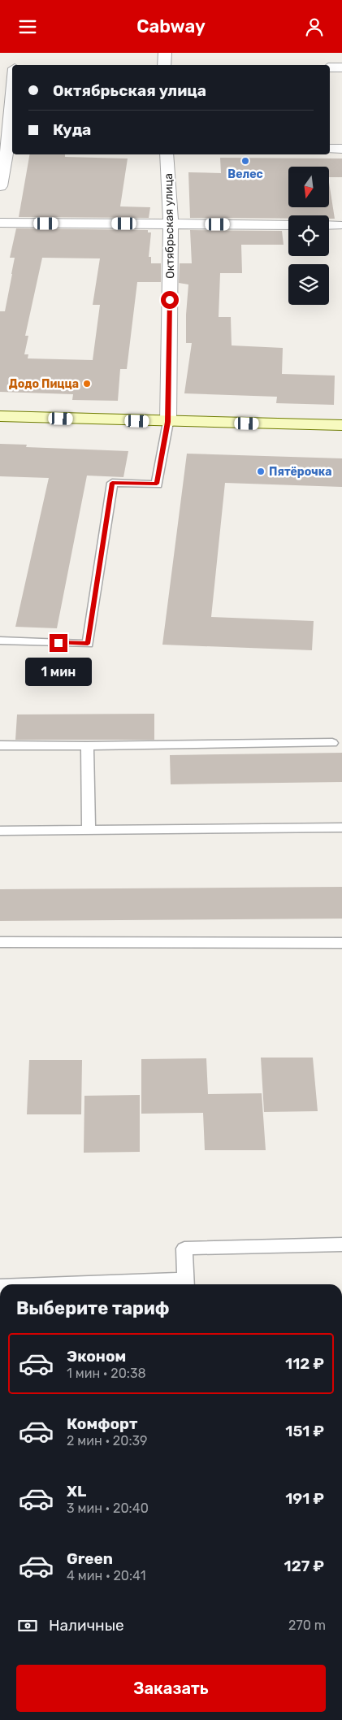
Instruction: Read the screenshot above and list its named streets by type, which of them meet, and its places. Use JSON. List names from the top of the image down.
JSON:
{
  "streets": {
    "street": ["Октябрьская улица"]
  },
  "places": ["Велес", "Додо Пицца", "Пятёрочка"],
  "north": "bottom",
  "page": {
    "header": "Cabway",
    "banner": ["Октябрьская улица", "Куда"],
    "bubble": "1 мин",
    "heading": "Выберите тариф",
    "list": [
      {
        "name": "Эконом",
        "note": "1 мин · 20:38",
        "value": "112 ₽"
      },
      {
        "name": "Комфорт",
        "note": "2 мин · 20:39",
        "value": "151 ₽"
      },
      {
        "name": "XL",
        "note": "3 мин · 20:40",
        "value": "191 ₽"
      },
      {
        "name": "Green",
        "note": "4 мин · 20:41",
        "value": "127 ₽"
      }
    ],
    "pay": ["Наличные", "270 m"],
    "buttons": "Заказать"
  }
}
